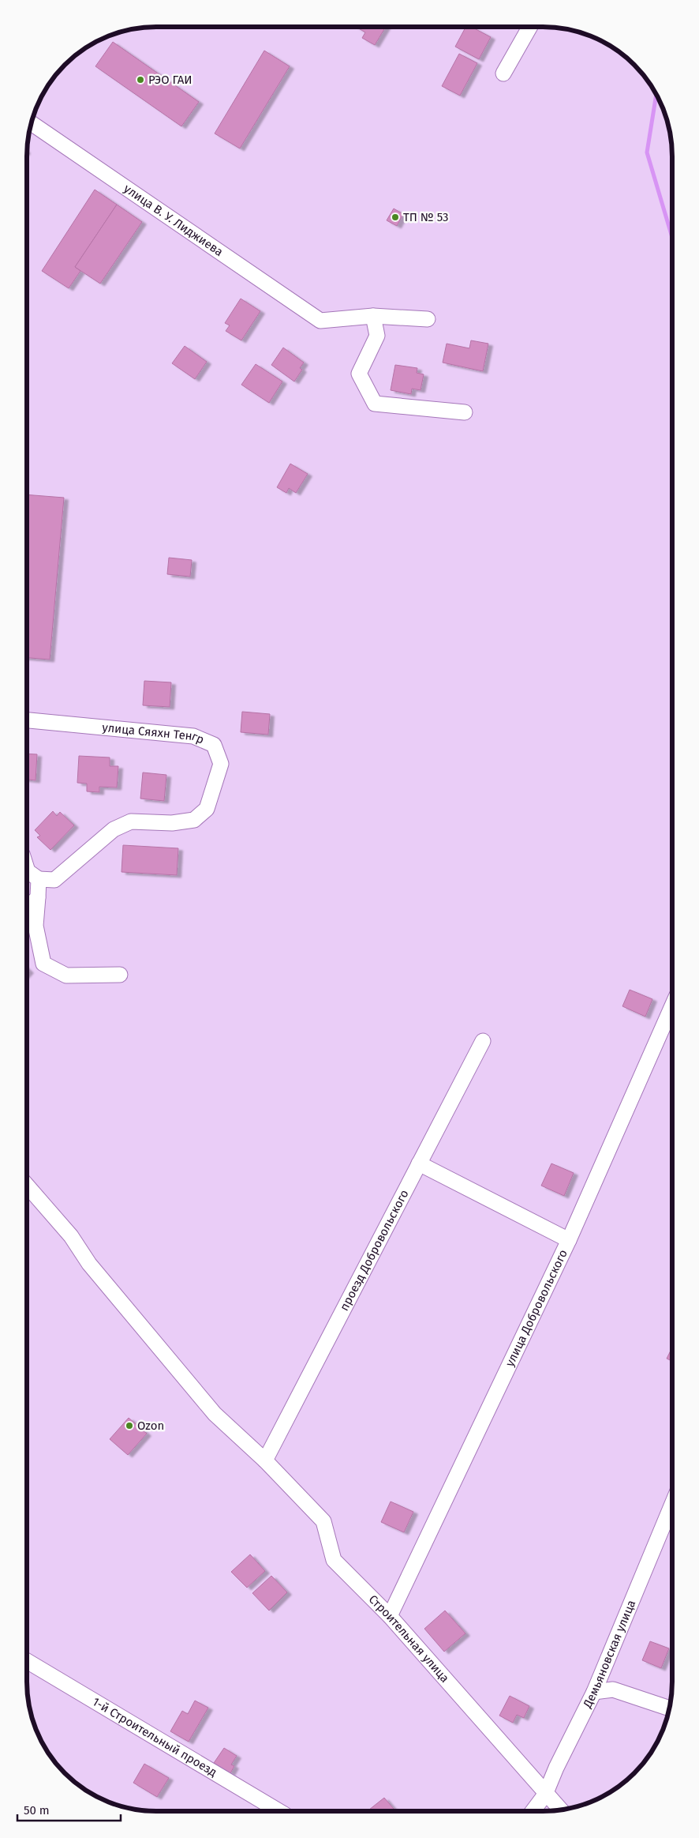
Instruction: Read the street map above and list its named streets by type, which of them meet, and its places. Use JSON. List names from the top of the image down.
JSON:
{
  "streets": {
    "street": [
      "улица В. У. Лиджиева",
      "улица Сяяхн Тенгр",
      "проезд Добровольского",
      "улица Добровольского",
      "Строительная улица",
      "Демьяновская улица",
      "1-й Строительный проезд"
    ]
  },
  "crossings": [
    ["проезд Добровольского", "Строительная улица"],
    ["улица Добровольского", "Строительная улица"],
    ["Строительная улица", "Демьяновская улица"]
  ],
  "places": ["РЭО ГАИ", "ТП № 53", "Ozon"],
  "scale_bar": "50 m"
}
